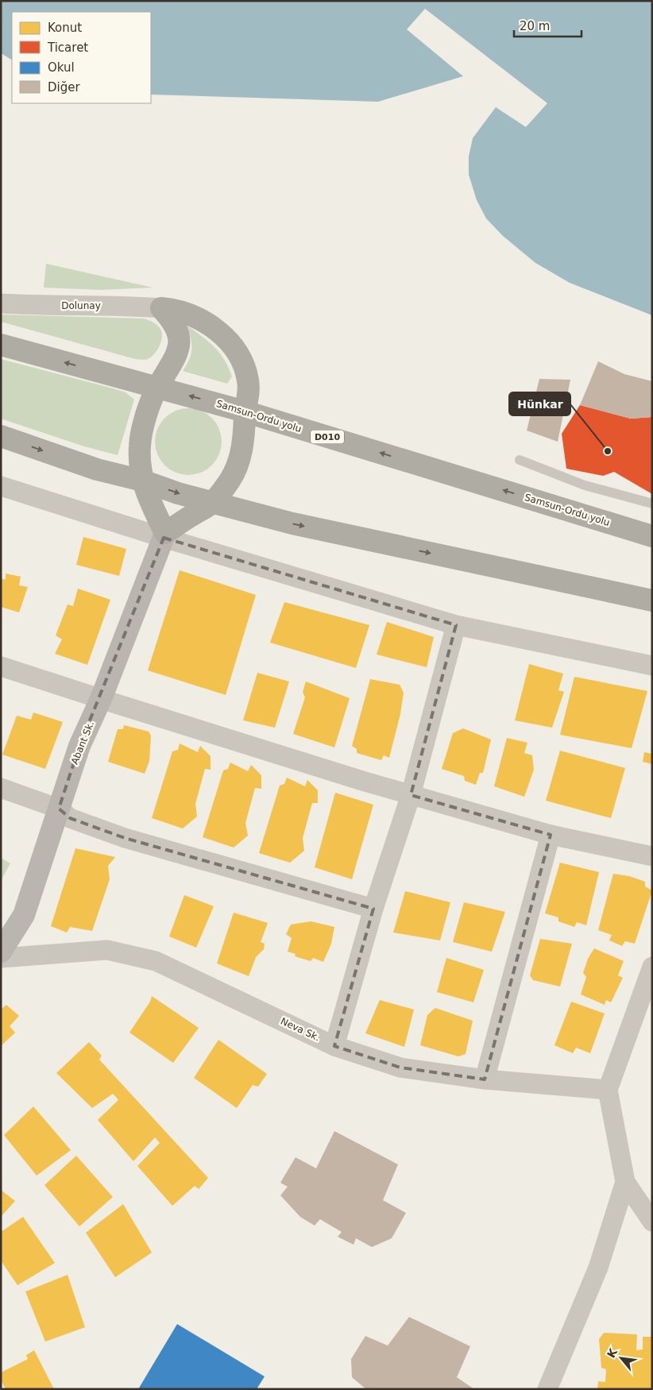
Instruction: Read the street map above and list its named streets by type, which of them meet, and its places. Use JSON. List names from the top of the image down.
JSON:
{
  "streets": {
    "highway": ["Samsun-Ordu yolu", "D010"],
    "street": ["Dolunay", "Abant Sk.", "Neva Sk."]
  },
  "places": ["Hünkar"],
  "legend": [
    "Konut",
    "Ticaret",
    "Okul",
    "Diğer"
  ],
  "scale_bar": "20 m",
  "north": "top left"
}
